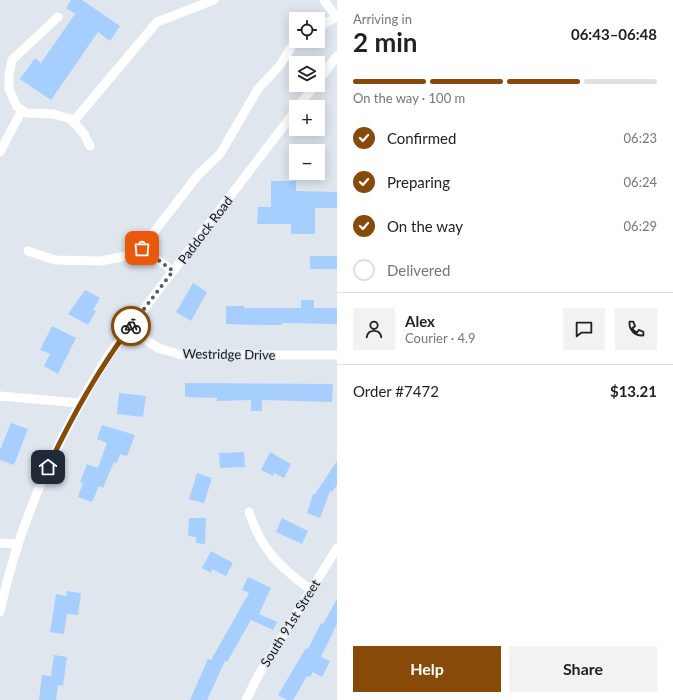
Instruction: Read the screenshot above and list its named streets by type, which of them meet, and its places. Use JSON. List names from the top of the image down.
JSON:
{
  "streets": {
    "street": ["Paddock Road", "Westridge Drive", "South 91st Street"]
  },
  "crossings": [
    ["Paddock Road", "Westridge Drive"]
  ],
  "page": {
    "heading": ["2 min", "Arriving in", "06:43–06:48"],
    "panel": [
      "Alex",
      "Courier · 4.9",
      "Order #7472",
      "$13.21"
    ],
    "map_buttons": ["+", "−"],
    "bar": "On the way · 100 m",
    "list": [
      ["Confirmed", "06:23"],
      ["Preparing", "06:24"],
      ["On the way", "06:29"],
      "Delivered"
    ],
    "buttons": ["Help", "Share"]
  }
}
